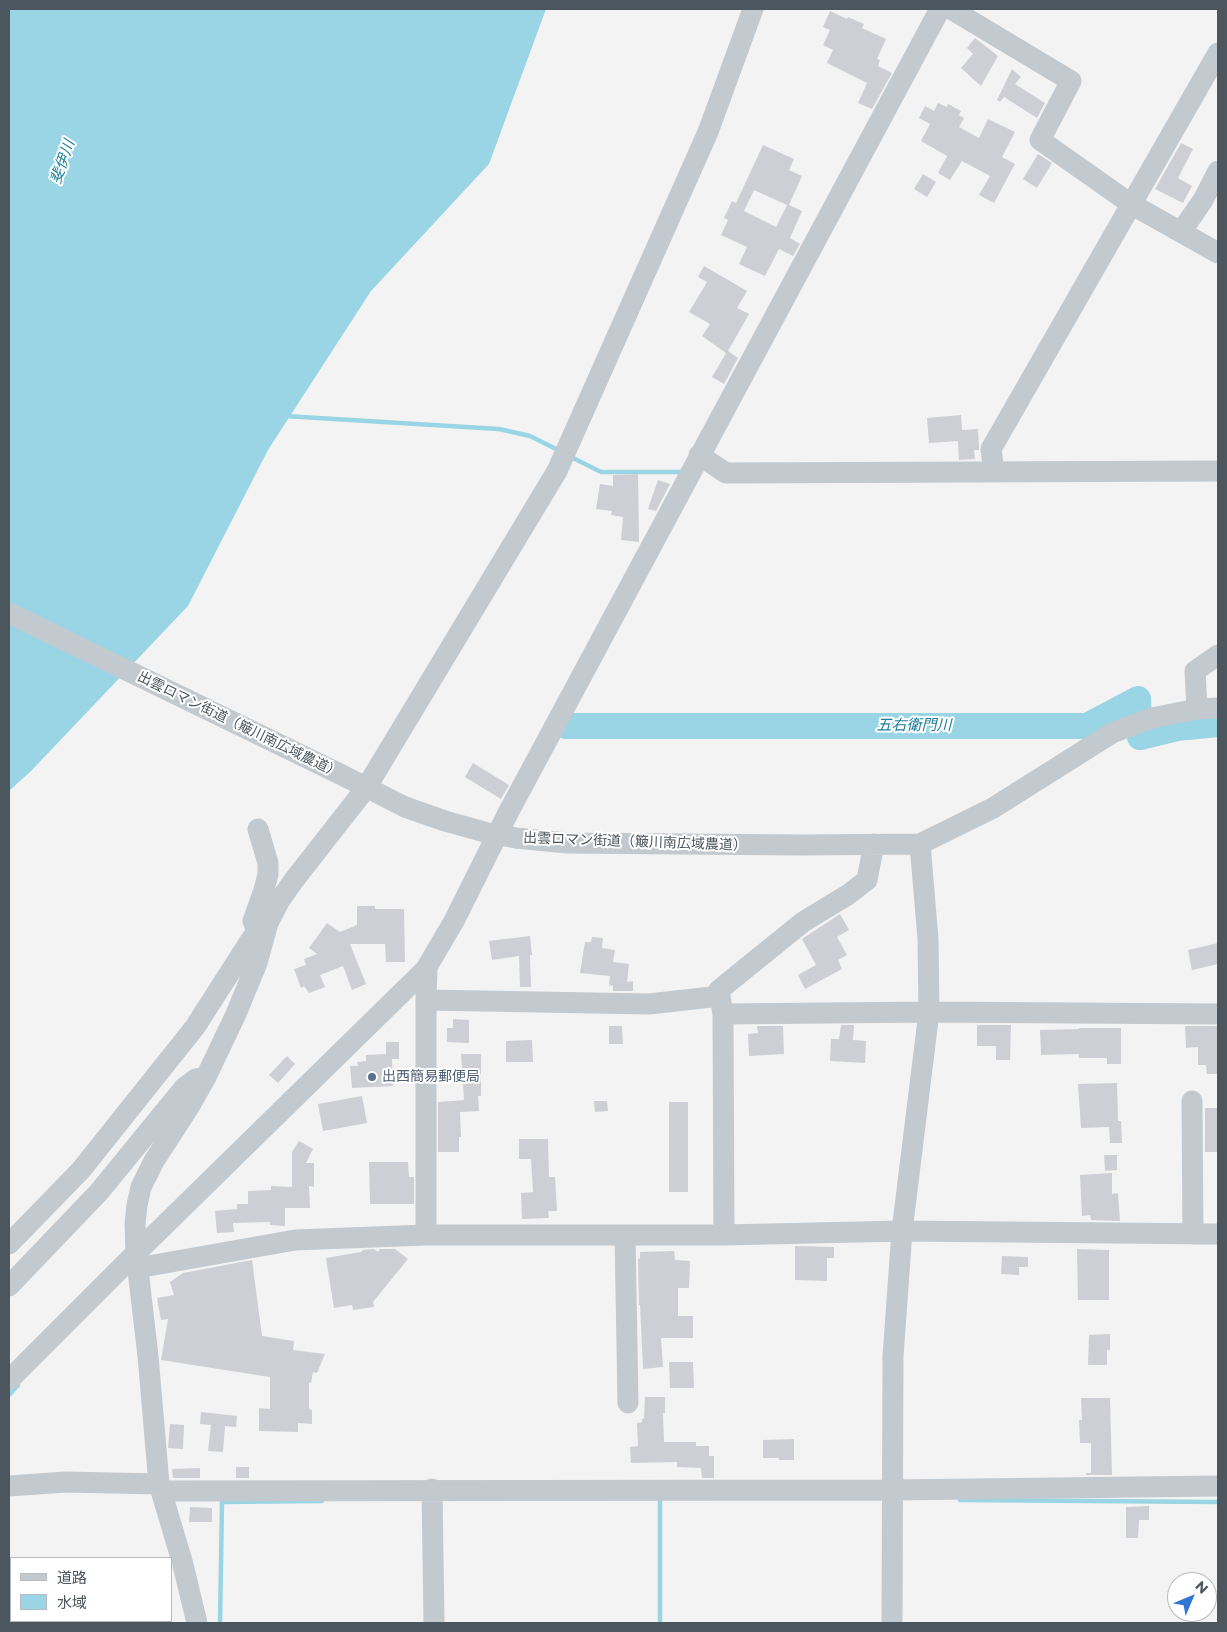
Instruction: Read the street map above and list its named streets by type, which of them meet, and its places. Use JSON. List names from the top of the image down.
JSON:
{
  "streets": {
    "street": ["出雲ロマン街道（簸川南広域農道）"]
  },
  "water": ["斐伊川", "五右衛門川"],
  "places": ["出西簡易郵便局"],
  "legend": ["道路", "水域"],
  "north": "top right"
}
